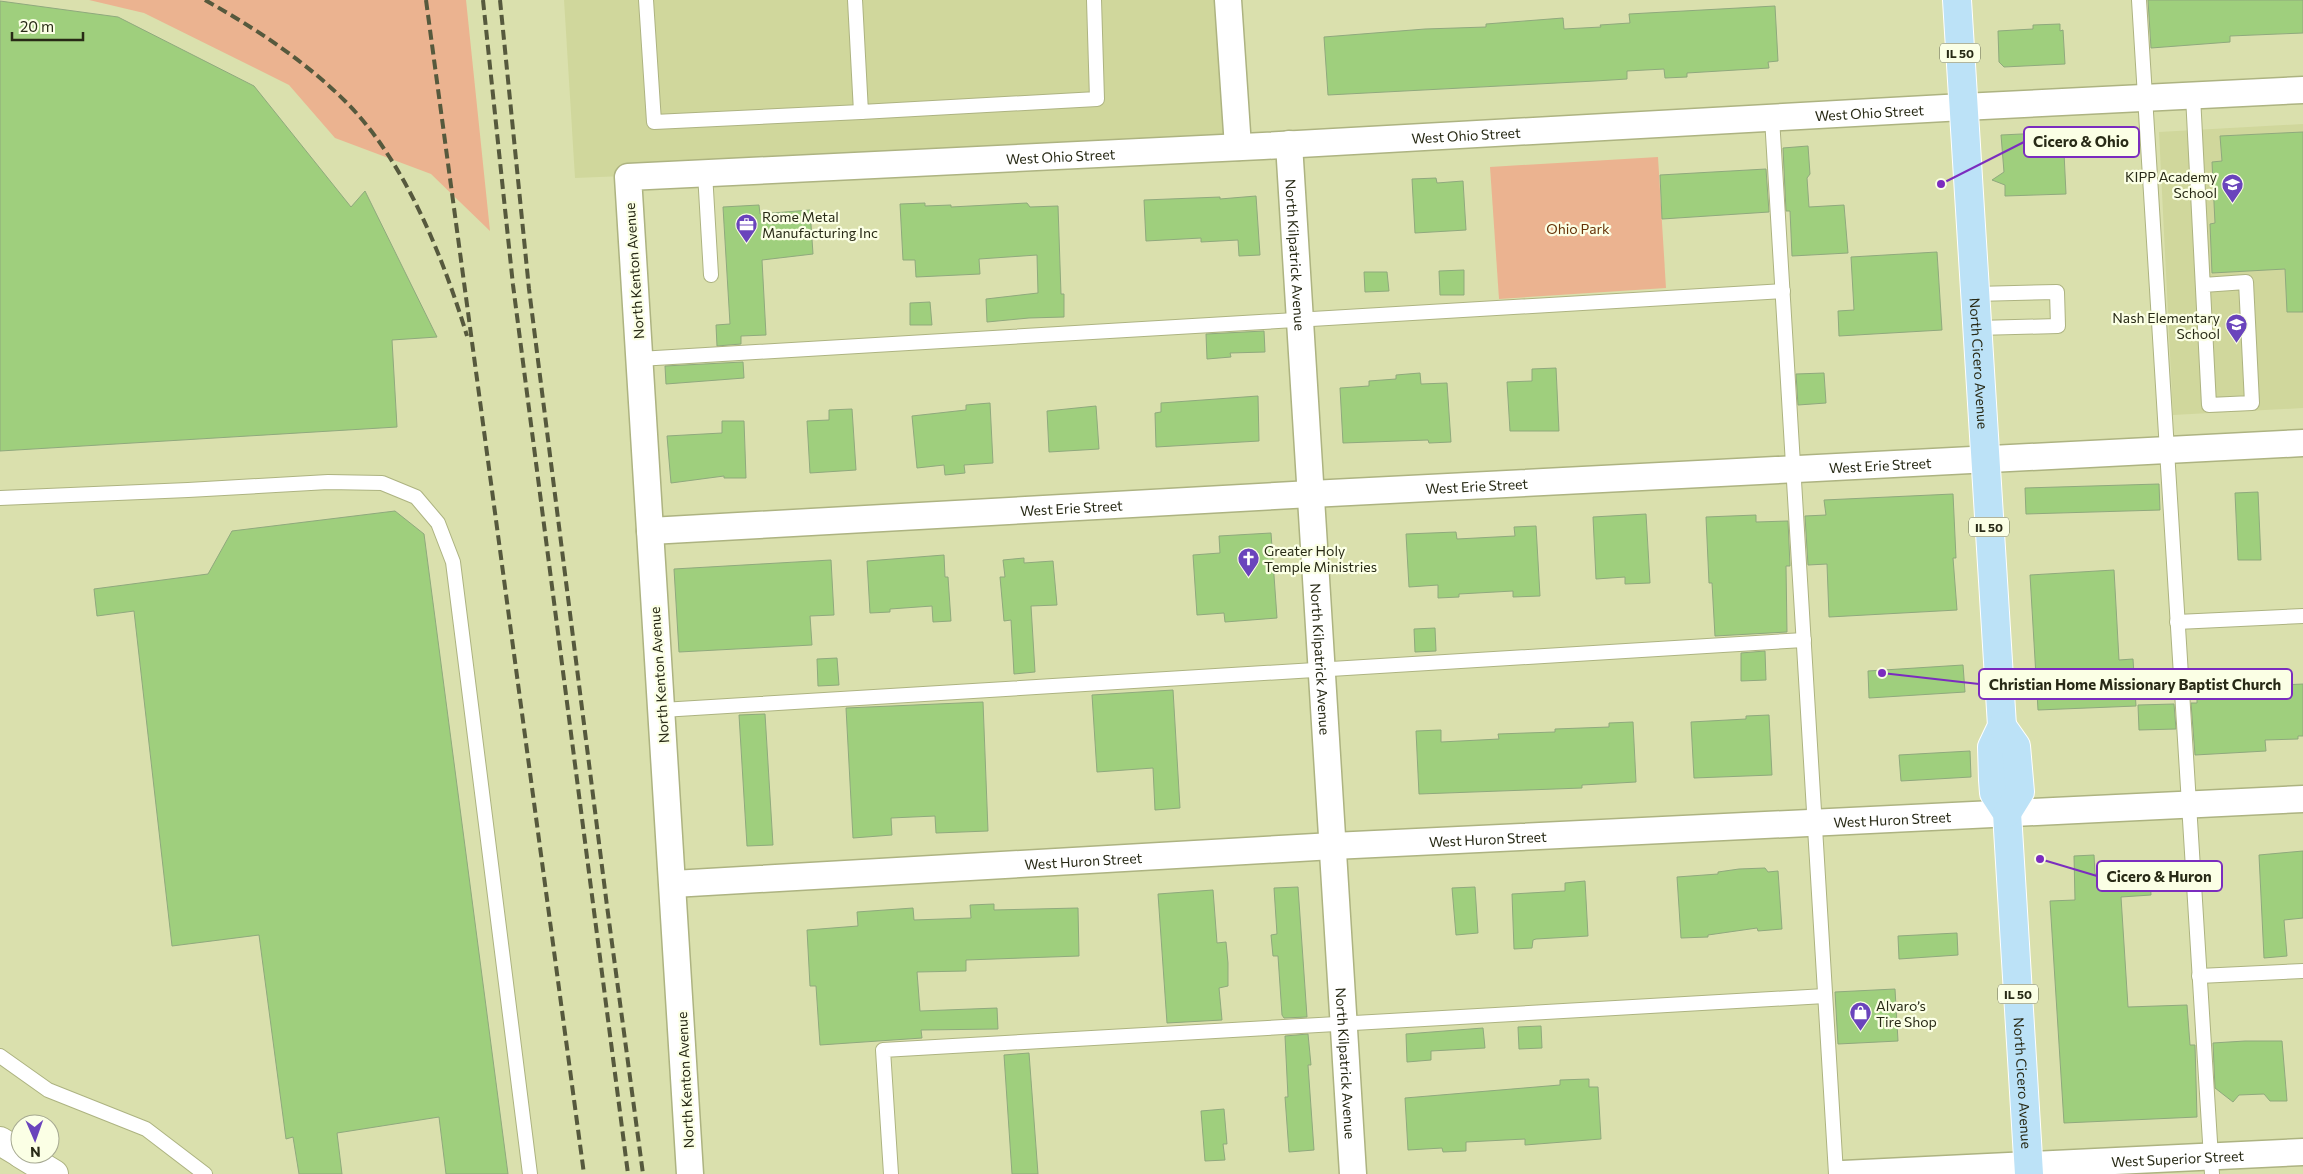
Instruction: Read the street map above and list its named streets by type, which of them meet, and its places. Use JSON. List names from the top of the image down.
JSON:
{
  "streets": {
    "main road": ["IL 50", "North Cicero Avenue"],
    "street": [
      "West Ohio Street",
      "North Kilpatrick Avenue",
      "North Kenton Avenue",
      "West Erie Street",
      "West Huron Street",
      "West Superior Street"
    ]
  },
  "crossings": [
    ["West Ohio Street", "North Kilpatrick Avenue"],
    ["West Ohio Street", "North Kenton Avenue"],
    ["West Ohio Street", "North Cicero Avenue"],
    ["North Kilpatrick Avenue", "West Erie Street"],
    ["North Kilpatrick Avenue", "West Huron Street"],
    ["North Kenton Avenue", "West Erie Street"],
    ["North Kenton Avenue", "West Huron Street"],
    ["North Cicero Avenue", "West Erie Street"],
    ["North Cicero Avenue", "West Huron Street"],
    ["North Cicero Avenue", "West Superior Street"]
  ],
  "parks": ["Ohio Park"],
  "places": {
    "other": ["Cicero & Ohio", "Christian Home Missionary Baptist Church", "Cicero & Huron"],
    "school or university": ["KIPP Academy School", "Nash Elementary School"],
    "office": ["Rome Metal Manufacturing Inc"],
    "church": ["Greater Holy Temple Ministries"],
    "shop": ["Alvaro’s Tire Shop"]
  },
  "scale_bar": "20 m",
  "north": "bottom"
}
